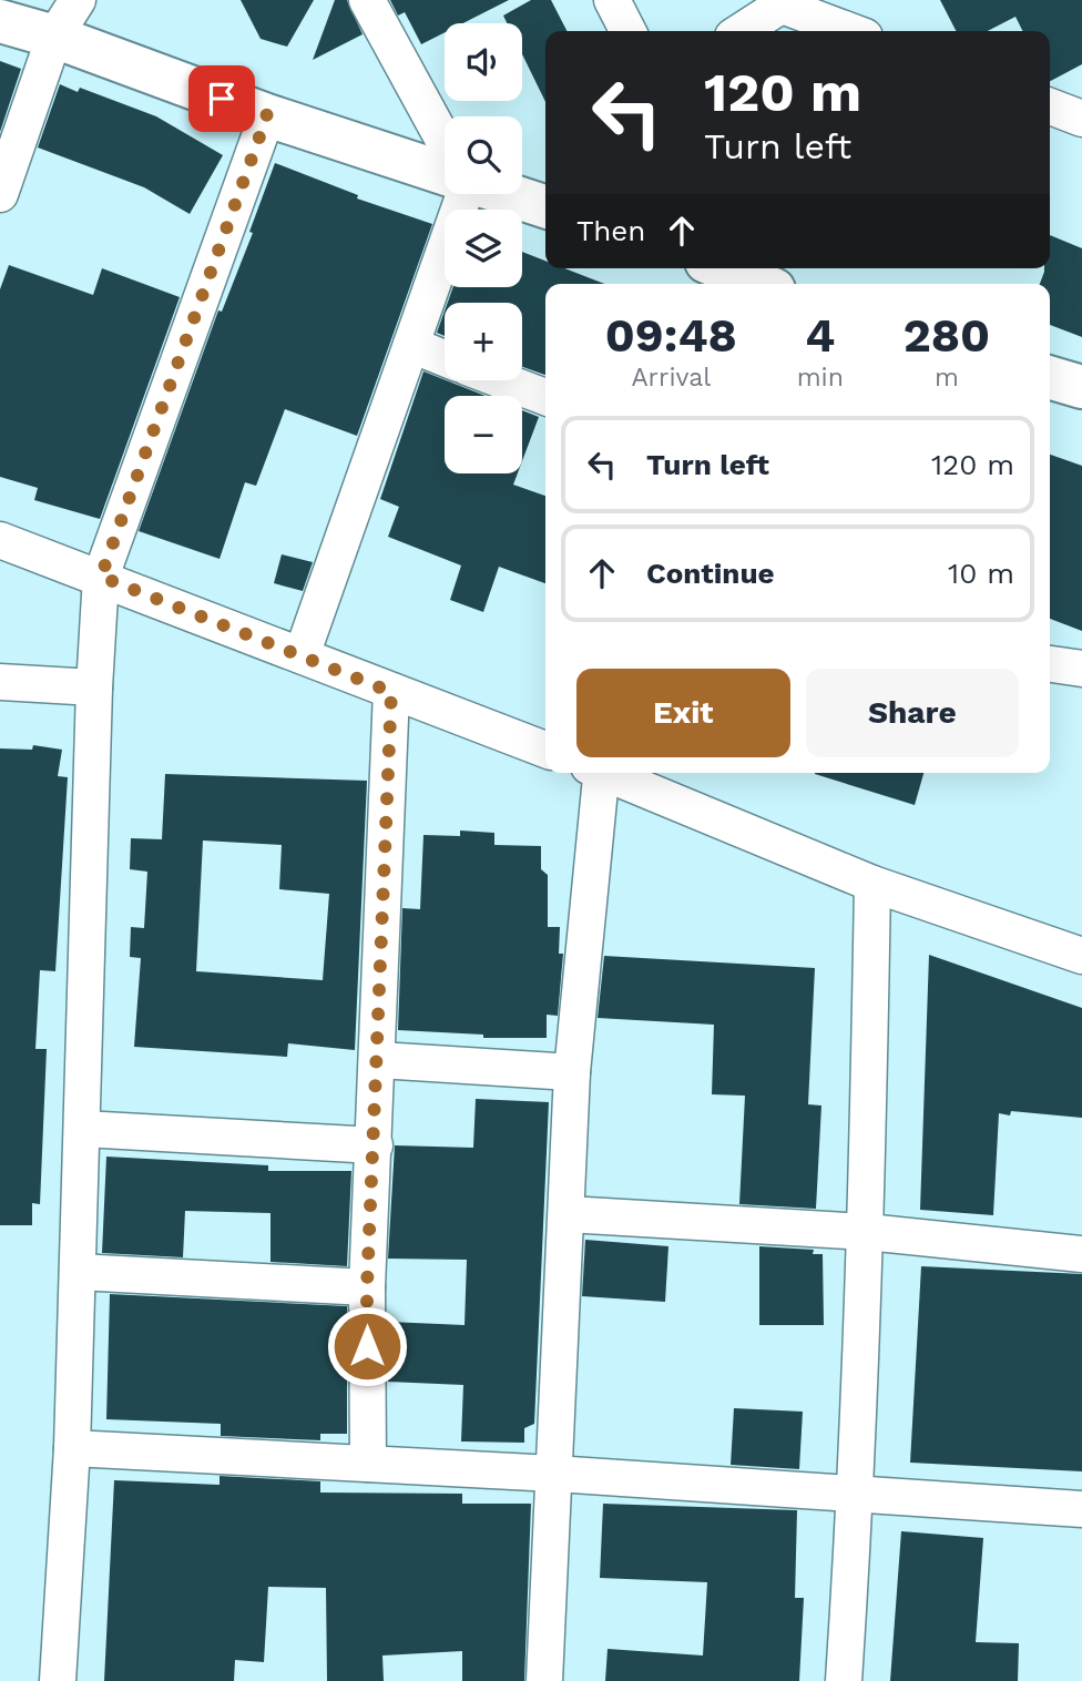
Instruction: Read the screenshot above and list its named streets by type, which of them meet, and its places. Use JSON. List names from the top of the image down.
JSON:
{
  "page": {
    "map_buttons": ["+", "−"],
    "turn": ["120 m", "Turn left"],
    "then": "Then",
    "eta": [
      "09:48",
      "Arrival",
      "4",
      "min",
      "280",
      "m"
    ],
    "list": [
      {
        "name": "Turn left",
        "value": "120 m"
      },
      {
        "name": "Continue",
        "value": "10 m"
      }
    ],
    "buttons": ["Exit", "Share"]
  }
}
